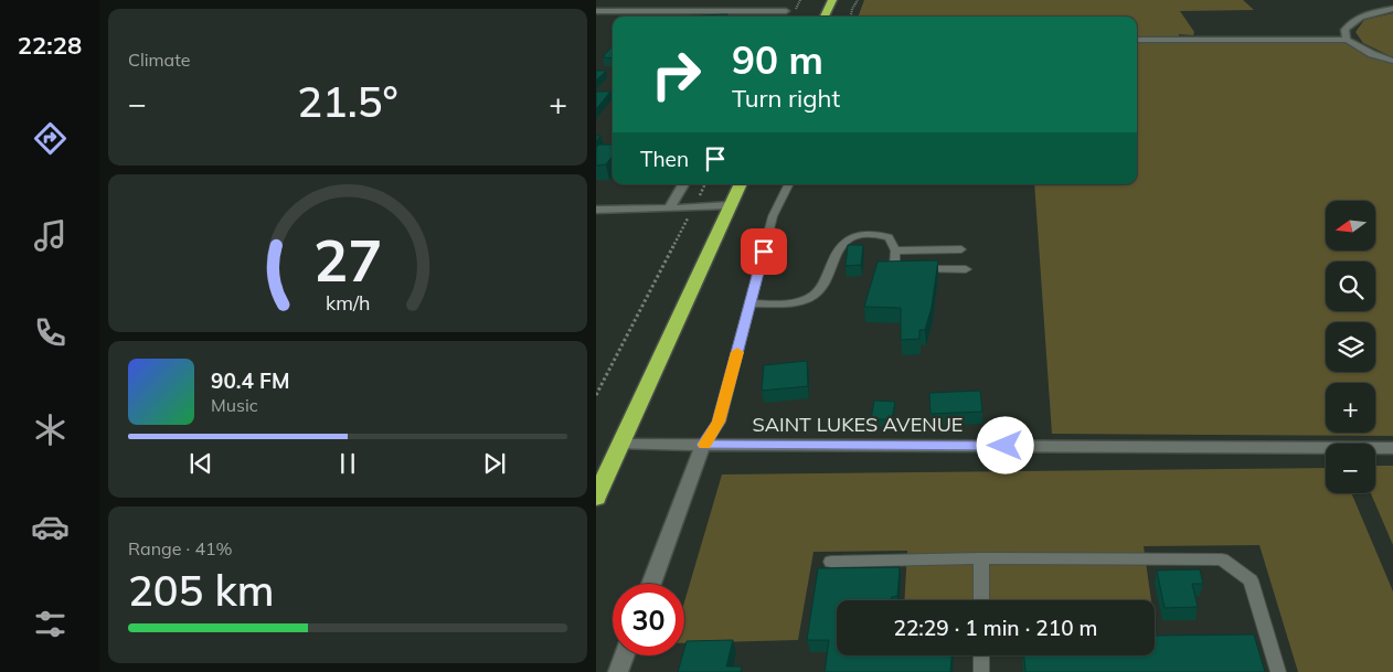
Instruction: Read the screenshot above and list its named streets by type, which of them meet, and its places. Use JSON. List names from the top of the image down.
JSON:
{
  "streets": {
    "street": ["SAINT LUKES AVENUE"]
  },
  "north": "left",
  "page": {
    "tabs": "22:28",
    "tile": [
      "Climate",
      ["Range · 41%", "205 km"]
    ],
    "turn": ["90 m", "Turn right"],
    "heat": ["−", "21.5°", "+"],
    "then": "Then",
    "map_buttons": ["+", "−"],
    "song": ["90.4 FM", "Music"],
    "limit": "30",
    "trip": "22:29 · 1 min · 210 m",
    "gauge": ["27", "km/h"]
  }
}
